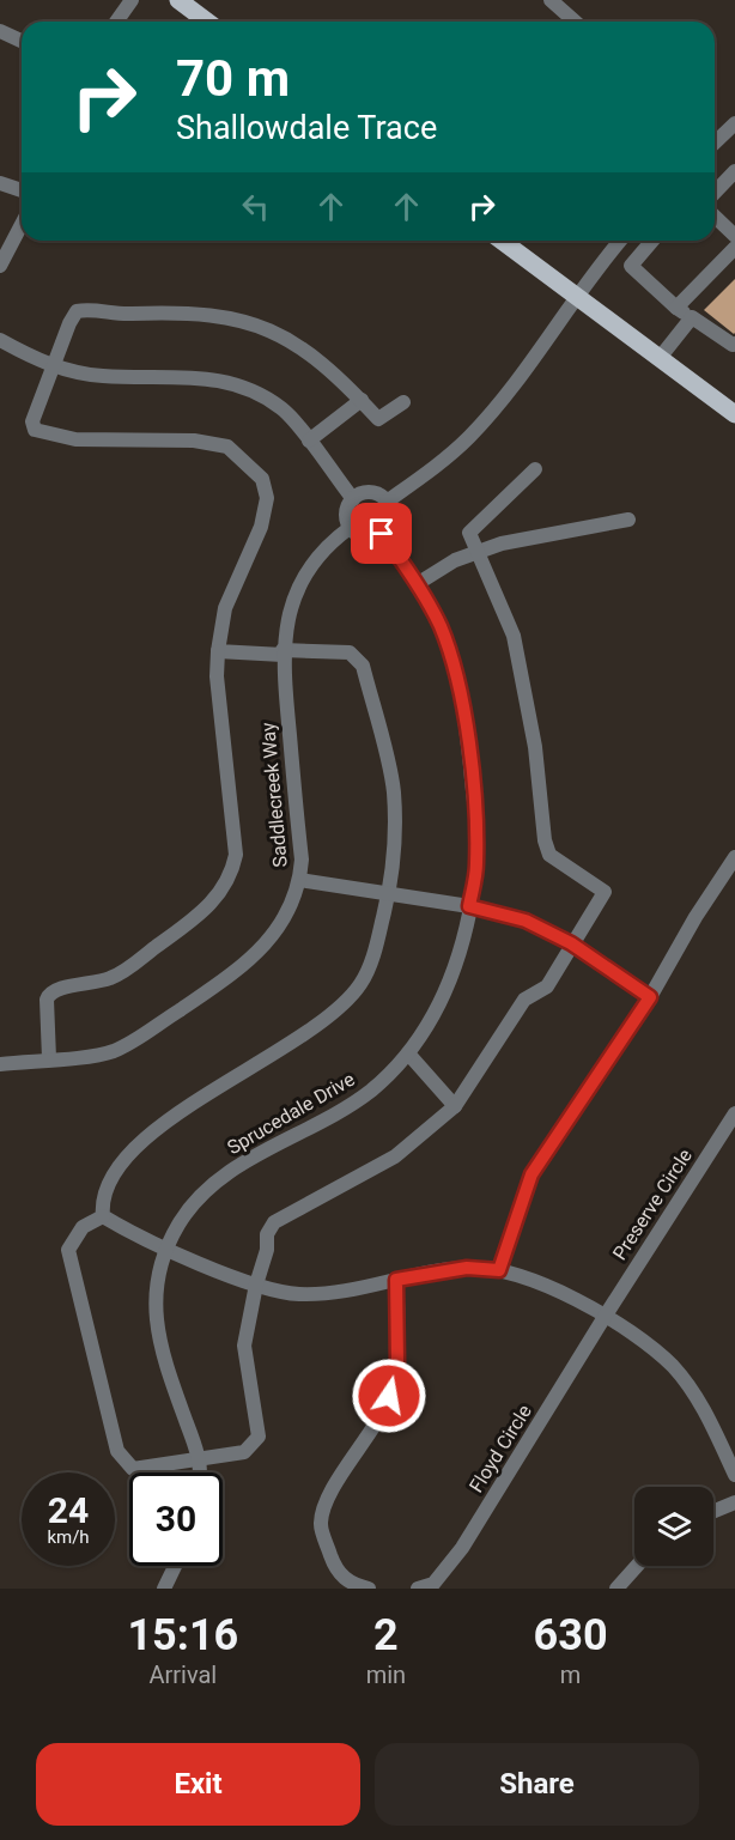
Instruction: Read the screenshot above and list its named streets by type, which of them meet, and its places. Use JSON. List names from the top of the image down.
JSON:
{
  "streets": {
    "street": [
      "Saddlecreek Way",
      "Sprucedale Drive",
      "Preserve Circle",
      "Floyd Circle"
    ]
  },
  "crossings": [
    ["Saddlecreek Way", "Sprucedale Drive"],
    ["Preserve Circle", "Floyd Circle"]
  ],
  "page": {
    "turn": ["70 m", "Shallowdale Trace"],
    "speed": "24 km/h",
    "limit": "30",
    "eta": [
      "15:16",
      "Arrival",
      "2",
      "min",
      "630",
      "m"
    ],
    "buttons": ["Exit", "Share"]
  }
}
